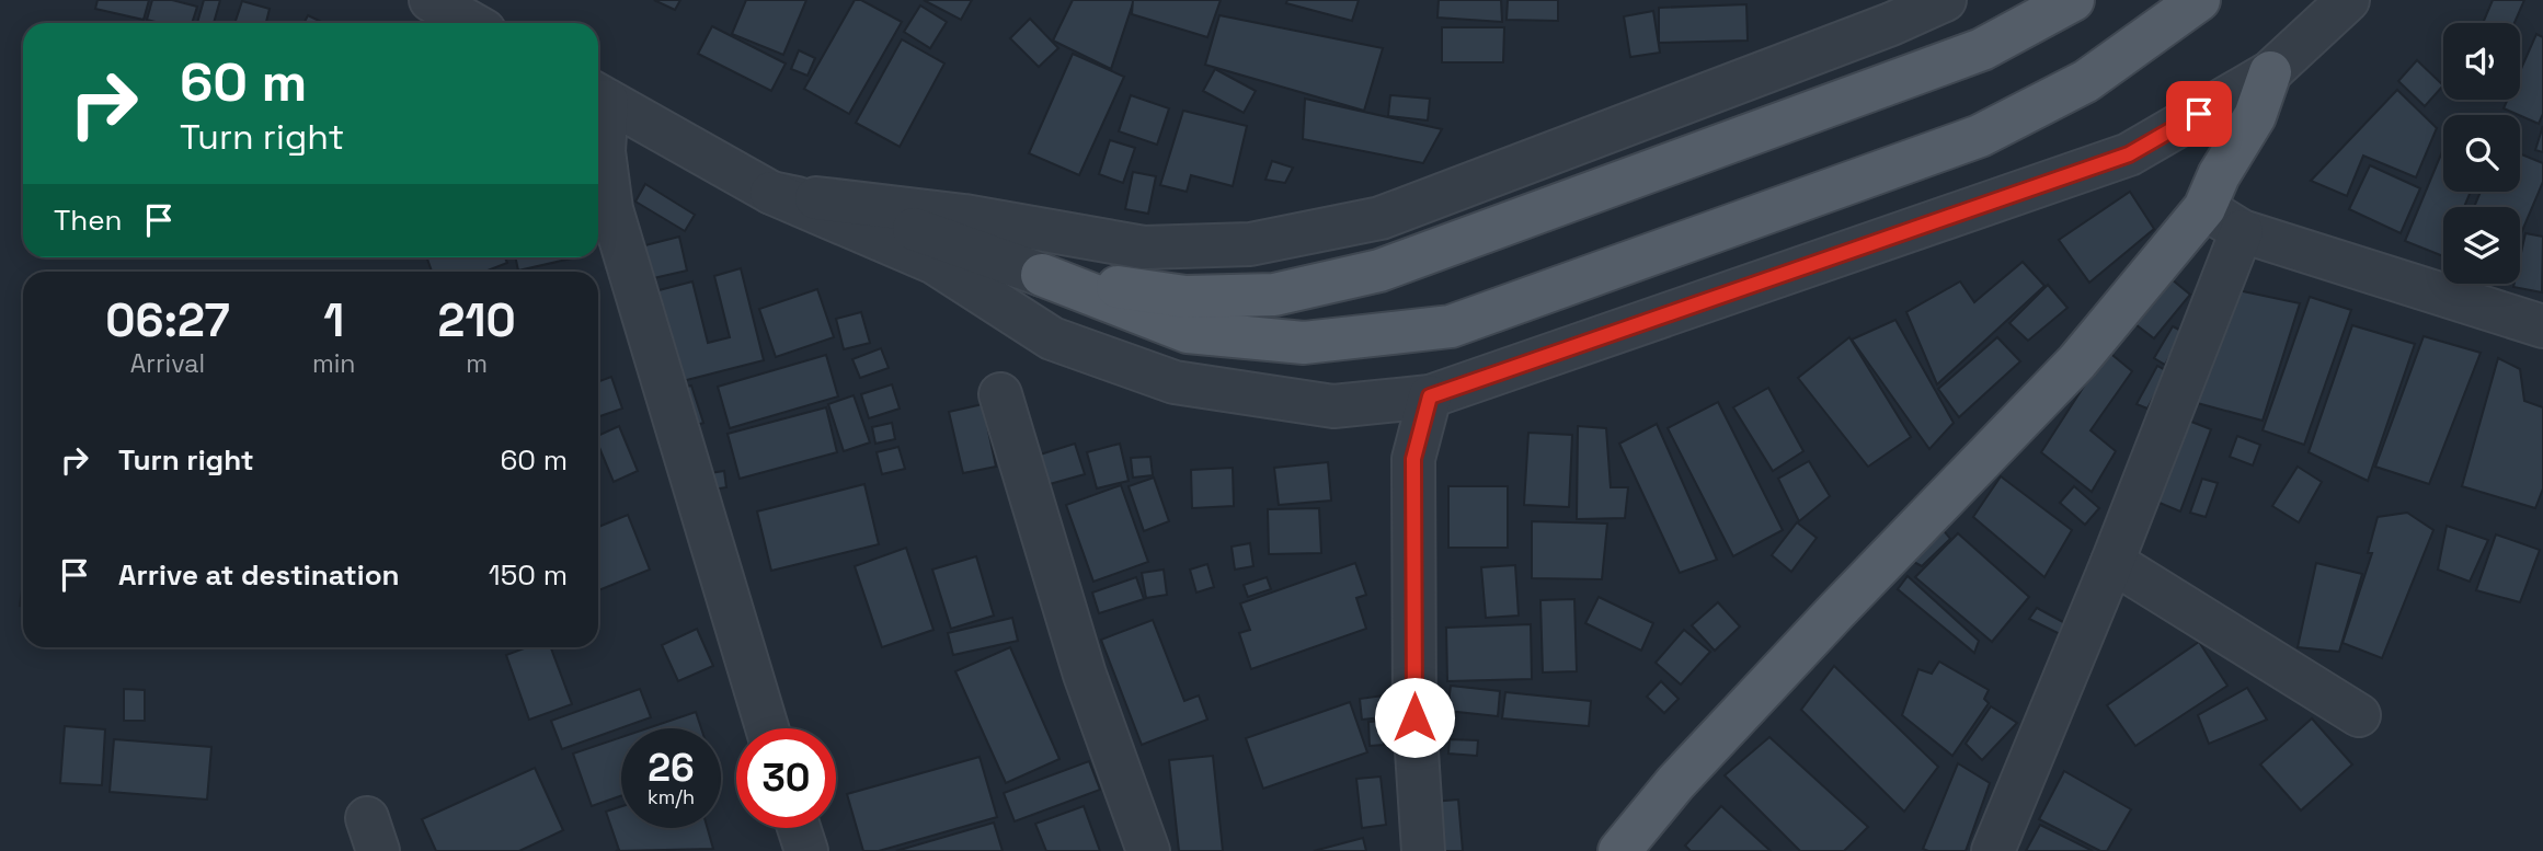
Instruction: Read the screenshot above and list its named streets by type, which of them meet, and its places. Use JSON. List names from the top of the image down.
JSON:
{
  "page": {
    "turn": ["60 m", "Turn right"],
    "then": "Then",
    "eta": [
      "06:27",
      "Arrival",
      "1",
      "min",
      "210",
      "m"
    ],
    "list": [
      {
        "name": "Turn right",
        "value": "60 m"
      },
      {
        "name": "Arrive at destination",
        "value": "150 m"
      }
    ],
    "speed": "26 km/h",
    "limit": "30"
  }
}
